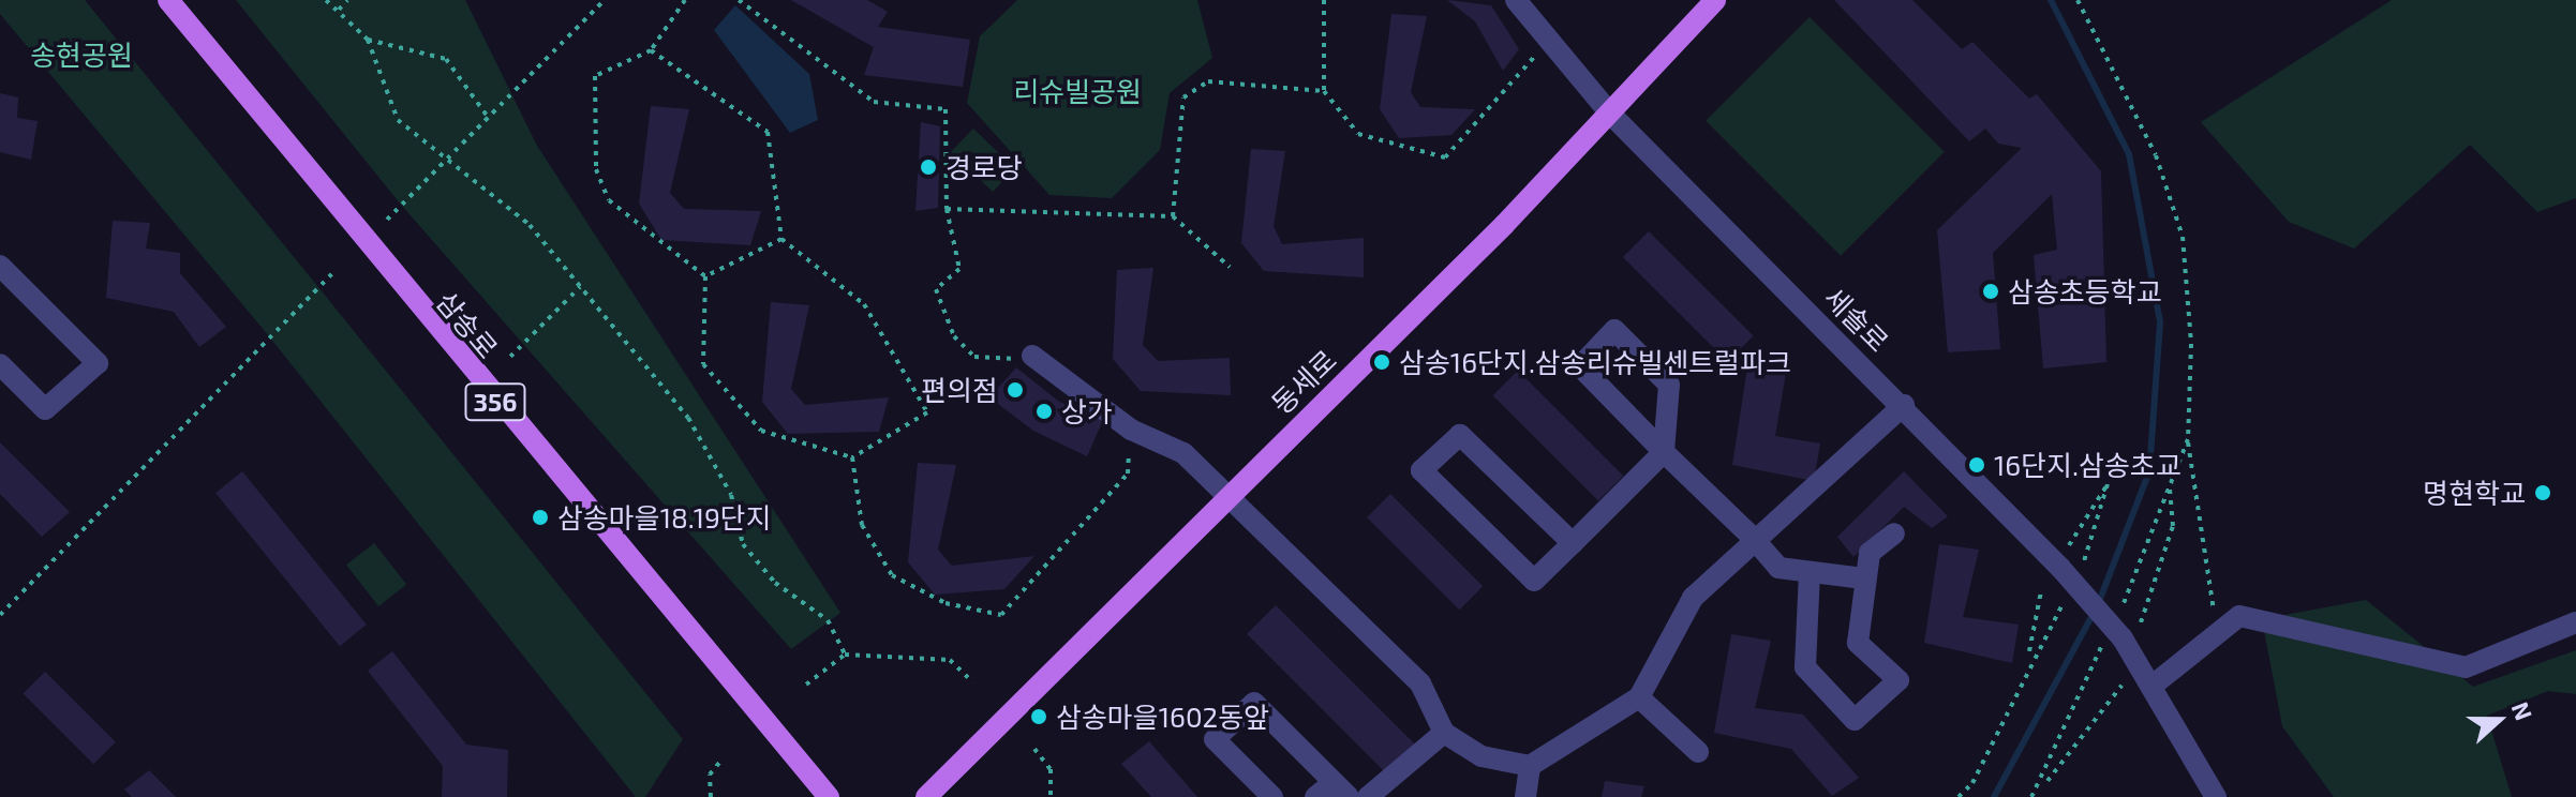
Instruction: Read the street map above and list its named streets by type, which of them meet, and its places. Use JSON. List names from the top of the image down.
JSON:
{
  "streets": {
    "main road": ["삼송로", "동세로", "356"],
    "street": ["세솔로"]
  },
  "crossings": [
    ["세솔로", "동세로"]
  ],
  "parks": ["송현공원", "리슈빌공원"],
  "places": [
    "경로당",
    "삼송초등학교",
    "삼송16단지.삼송리슈빌센트럴파크",
    "편의점",
    "상가",
    "16단지.삼송초교",
    "명현학교",
    "삼송마을18.19단지",
    "삼송마을1602동앞"
  ],
  "north": "right"
}
